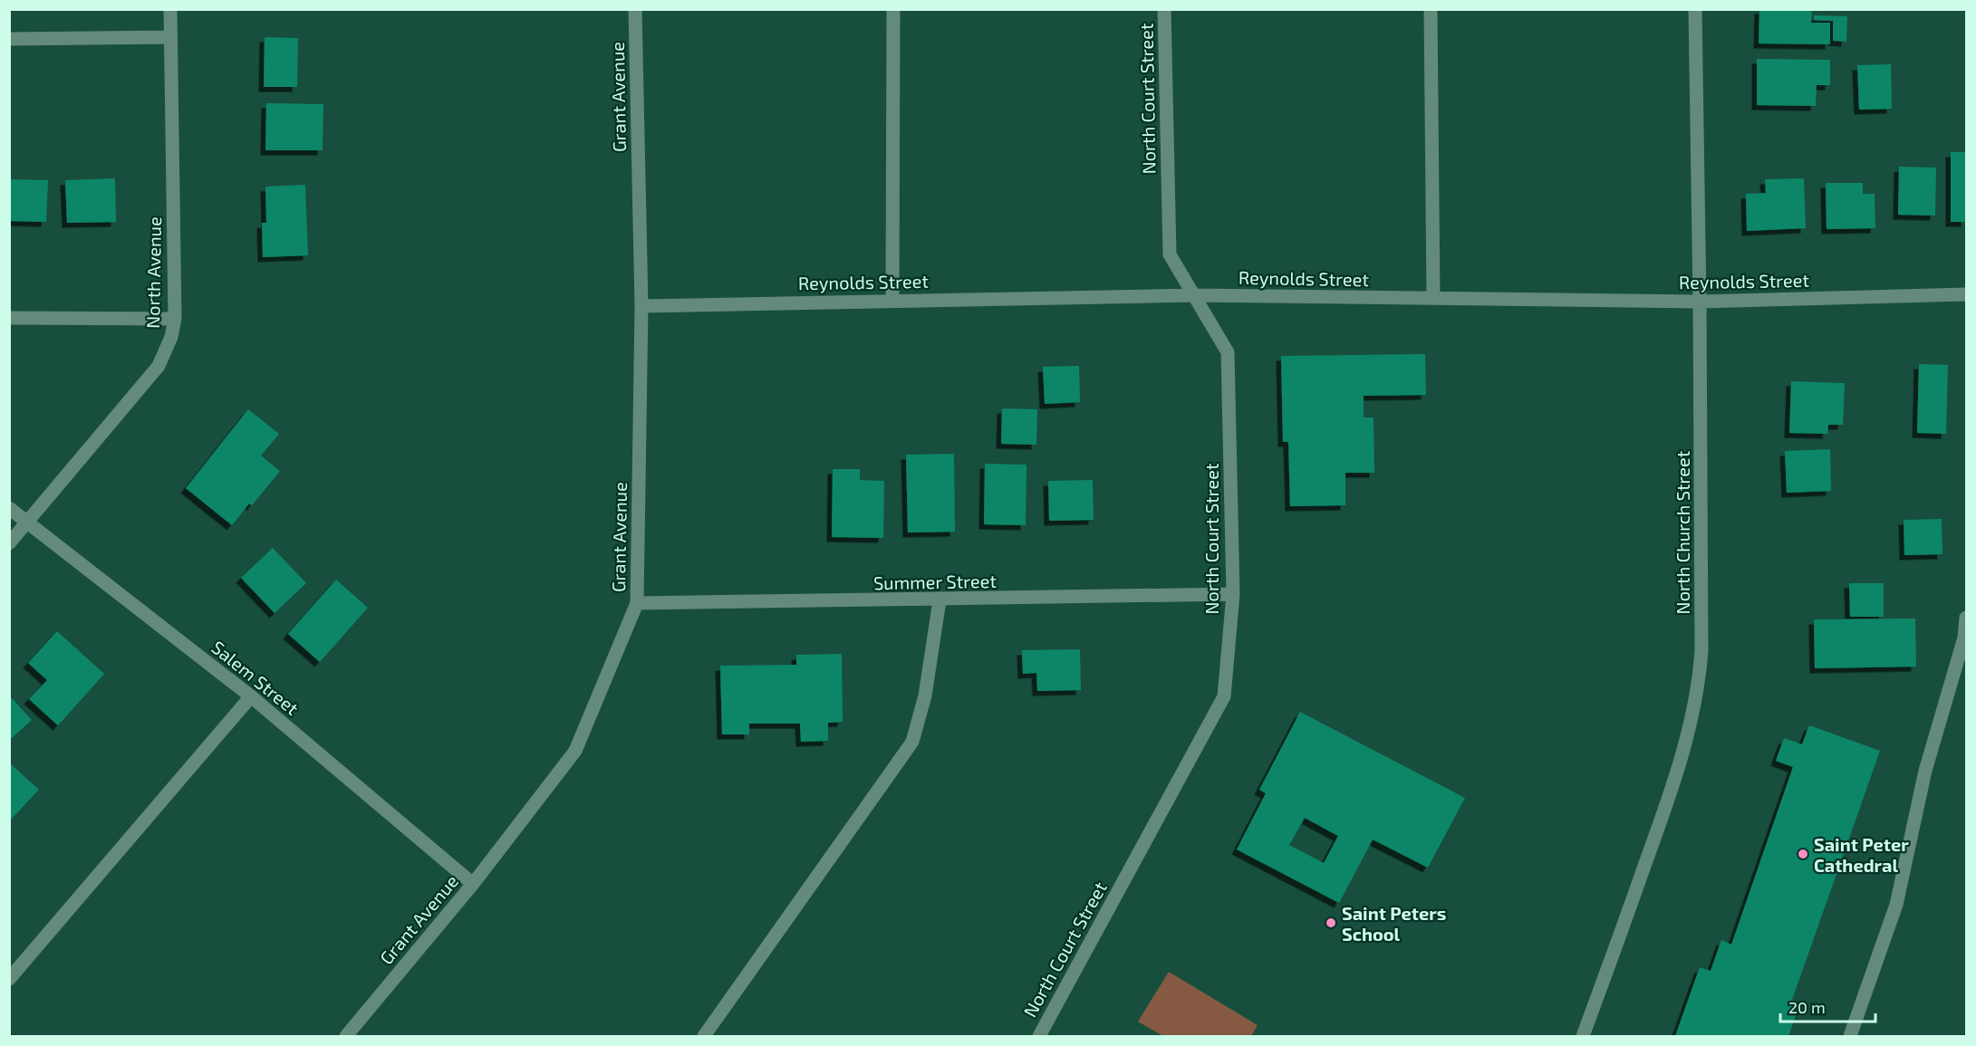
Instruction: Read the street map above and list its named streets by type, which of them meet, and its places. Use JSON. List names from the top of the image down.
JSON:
{
  "streets": {
    "street": [
      "Grant Avenue",
      "North Court Street",
      "North Avenue",
      "Reynolds Street",
      "North Church Street",
      "Summer Street",
      "Salem Street"
    ]
  },
  "crossings": [
    ["Grant Avenue", "Reynolds Street"],
    ["Grant Avenue", "Summer Street"],
    ["Grant Avenue", "Salem Street"],
    ["North Court Street", "Reynolds Street"],
    ["North Court Street", "Summer Street"],
    ["North Avenue", "Salem Street"],
    ["Reynolds Street", "North Church Street"]
  ],
  "places": ["Saint Peter Cathedral", "Saint Peters School"],
  "scale_bar": "20 m"
}
